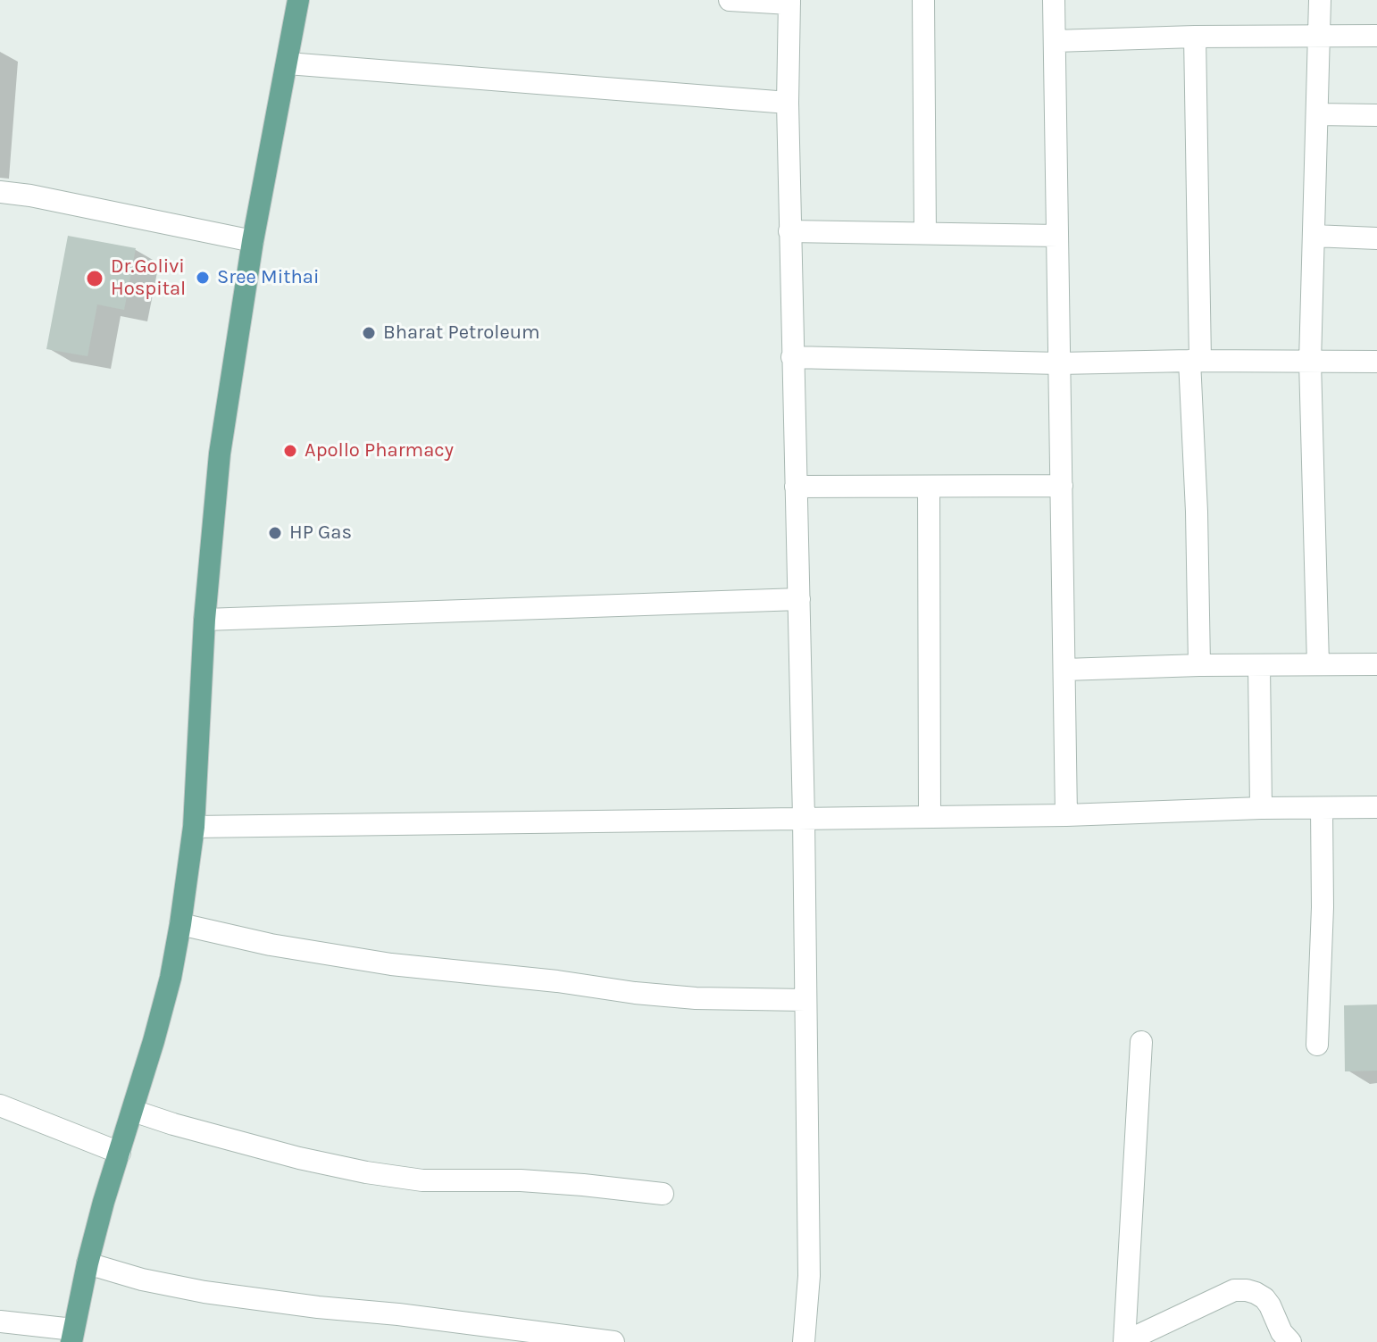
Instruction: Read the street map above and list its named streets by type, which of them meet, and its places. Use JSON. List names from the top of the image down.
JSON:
{
  "places": [
    "Sree Mithai",
    "Dr.Golivi Hospital",
    "Bharat Petroleum",
    "Apollo Pharmacy",
    "HP Gas"
  ]
}
